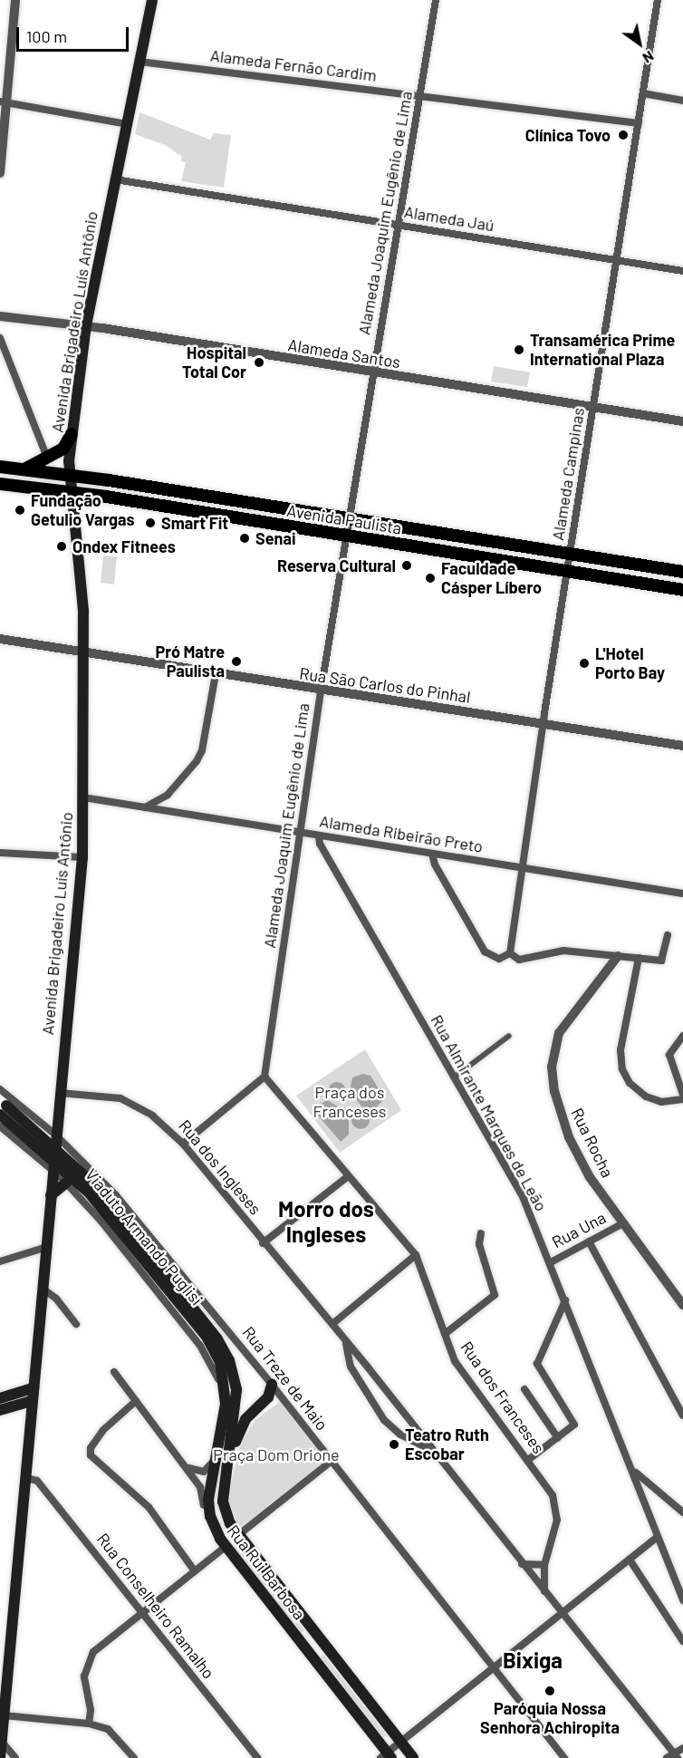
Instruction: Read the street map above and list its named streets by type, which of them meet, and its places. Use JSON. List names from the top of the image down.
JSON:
{
  "streets": {
    "main road": [
      "Avenida Brigadeiro Luís Antônio",
      "Avenida Paulista",
      "Viaduto Armando Puglisi",
      "Rua Rui Barbosa"
    ],
    "street": [
      "Alameda Fernão Cardim",
      "Alameda Joaquim Eugênio de Lima",
      "Alameda Jaú",
      "Alameda Santos",
      "Alameda Campinas",
      "Rua São Carlos do Pinhal",
      "Alameda Ribeirão Preto",
      "Rua Almirante Marques de Leão",
      "Rua Rocha",
      "Rua dos Ingleses",
      "Rua Una",
      "Rua Treze de Maio",
      "Rua dos Franceses",
      "Rua Conselheiro Ramalho"
    ]
  },
  "crossings": [
    ["Alameda Fernão Cardim", "Alameda Joaquim Eugênio de Lima"],
    ["Alameda Fernão Cardim", "Avenida Brigadeiro Luís Antônio"],
    ["Alameda Fernão Cardim", "Alameda Campinas"],
    ["Alameda Joaquim Eugênio de Lima", "Alameda Jaú"],
    ["Alameda Joaquim Eugênio de Lima", "Alameda Santos"],
    ["Alameda Joaquim Eugênio de Lima", "Avenida Paulista"],
    ["Alameda Joaquim Eugênio de Lima", "Rua São Carlos do Pinhal"],
    ["Alameda Joaquim Eugênio de Lima", "Alameda Ribeirão Preto"],
    ["Alameda Joaquim Eugênio de Lima", "Rua dos Franceses"],
    ["Alameda Jaú", "Avenida Brigadeiro Luís Antônio"],
    ["Alameda Jaú", "Alameda Campinas"],
    ["Avenida Brigadeiro Luís Antônio", "Alameda Santos"],
    ["Avenida Brigadeiro Luís Antônio", "Avenida Paulista"],
    ["Avenida Brigadeiro Luís Antônio", "Rua São Carlos do Pinhal"],
    ["Avenida Brigadeiro Luís Antônio", "Alameda Ribeirão Preto"],
    ["Avenida Brigadeiro Luís Antônio", "Rua dos Ingleses"],
    ["Avenida Brigadeiro Luís Antônio", "Rua Treze de Maio"],
    ["Avenida Brigadeiro Luís Antônio", "Rua Conselheiro Ramalho"],
    ["Alameda Santos", "Alameda Campinas"],
    ["Alameda Campinas", "Avenida Paulista"],
    ["Alameda Campinas", "Rua São Carlos do Pinhal"],
    ["Alameda Campinas", "Alameda Ribeirão Preto"],
    ["Alameda Ribeirão Preto", "Rua Almirante Marques de Leão"],
    ["Rua Almirante Marques de Leão", "Rua Una"],
    ["Rua Rocha", "Rua Una"],
    ["Rua dos Ingleses", "Rua dos Franceses"]
  ],
  "districts": ["Morro dos Ingleses", "Bixiga"],
  "parks": ["Praça dos Franceses", "Praça Dom Orione"],
  "places": [
    "Clínica Tovo",
    "Transamérica Prime International Plaza",
    "Hospital Total Cor",
    "Fundação Getulio Vargas",
    "Smart Fit",
    "Senai",
    "Ondex Fitnees",
    "Reserva Cultural",
    "Faculdade Cásper Líbero",
    "Pró Matre Paulista",
    "L'Hotel Porto Bay",
    "Teatro Ruth Escobar",
    "Paróquia Nossa Senhora Achiropita"
  ],
  "scale_bar": "100 m",
  "north": "bottom right"
}
